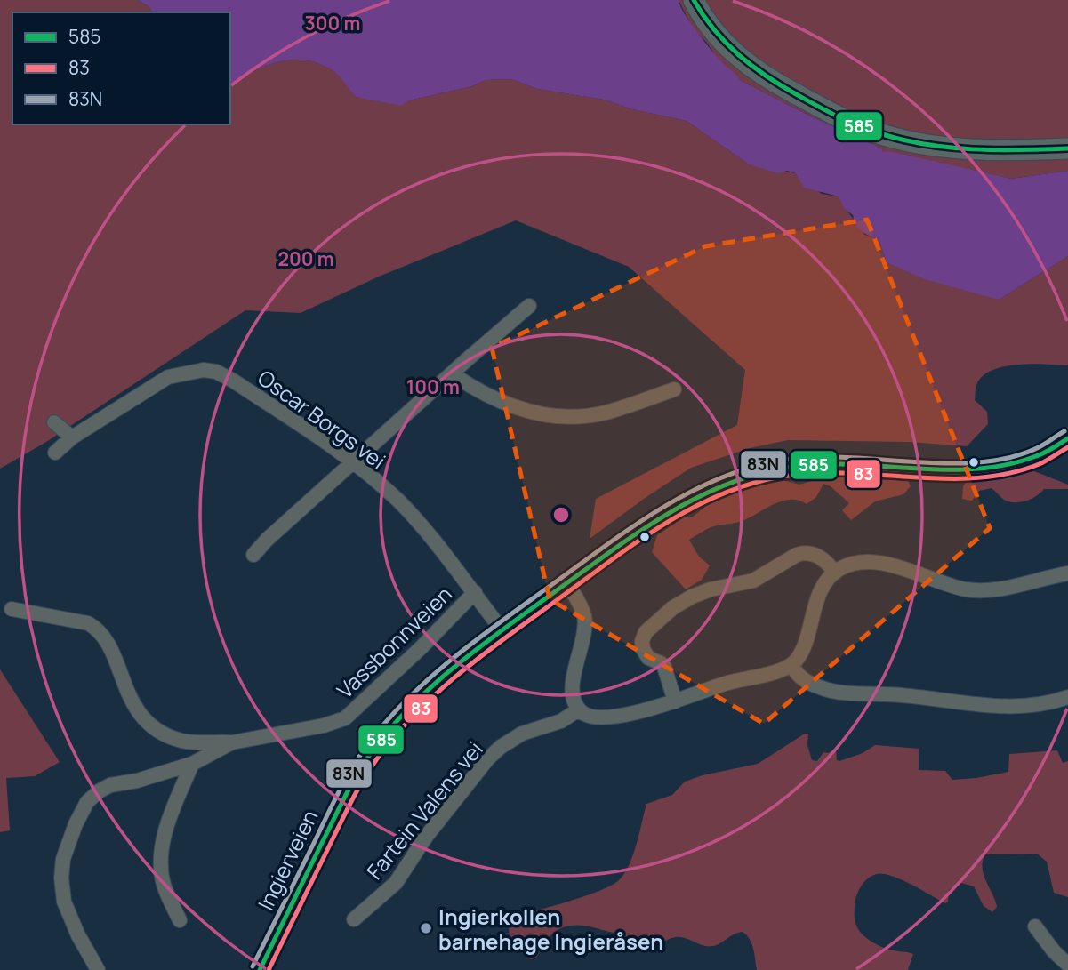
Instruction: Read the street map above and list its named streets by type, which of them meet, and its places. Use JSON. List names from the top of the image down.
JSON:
{
  "streets": {
    "main road": ["Ingierveien"],
    "street": ["Oscar Borgs vei", "Vassbonnveien", "Fartein Valens vei"]
  },
  "crossings": [
    ["Oscar Borgs vei", "Vassbonnveien"],
    ["Oscar Borgs vei", "Ingierveien"]
  ],
  "places": ["Ingierkollen barnehage Ingieråsen"],
  "lines": ["transit line 585", "transit line 83N", "transit line 83"],
  "legend": ["585", "83", "83N"],
  "rings": ["300 m", "200 m", "100 m"]
}
